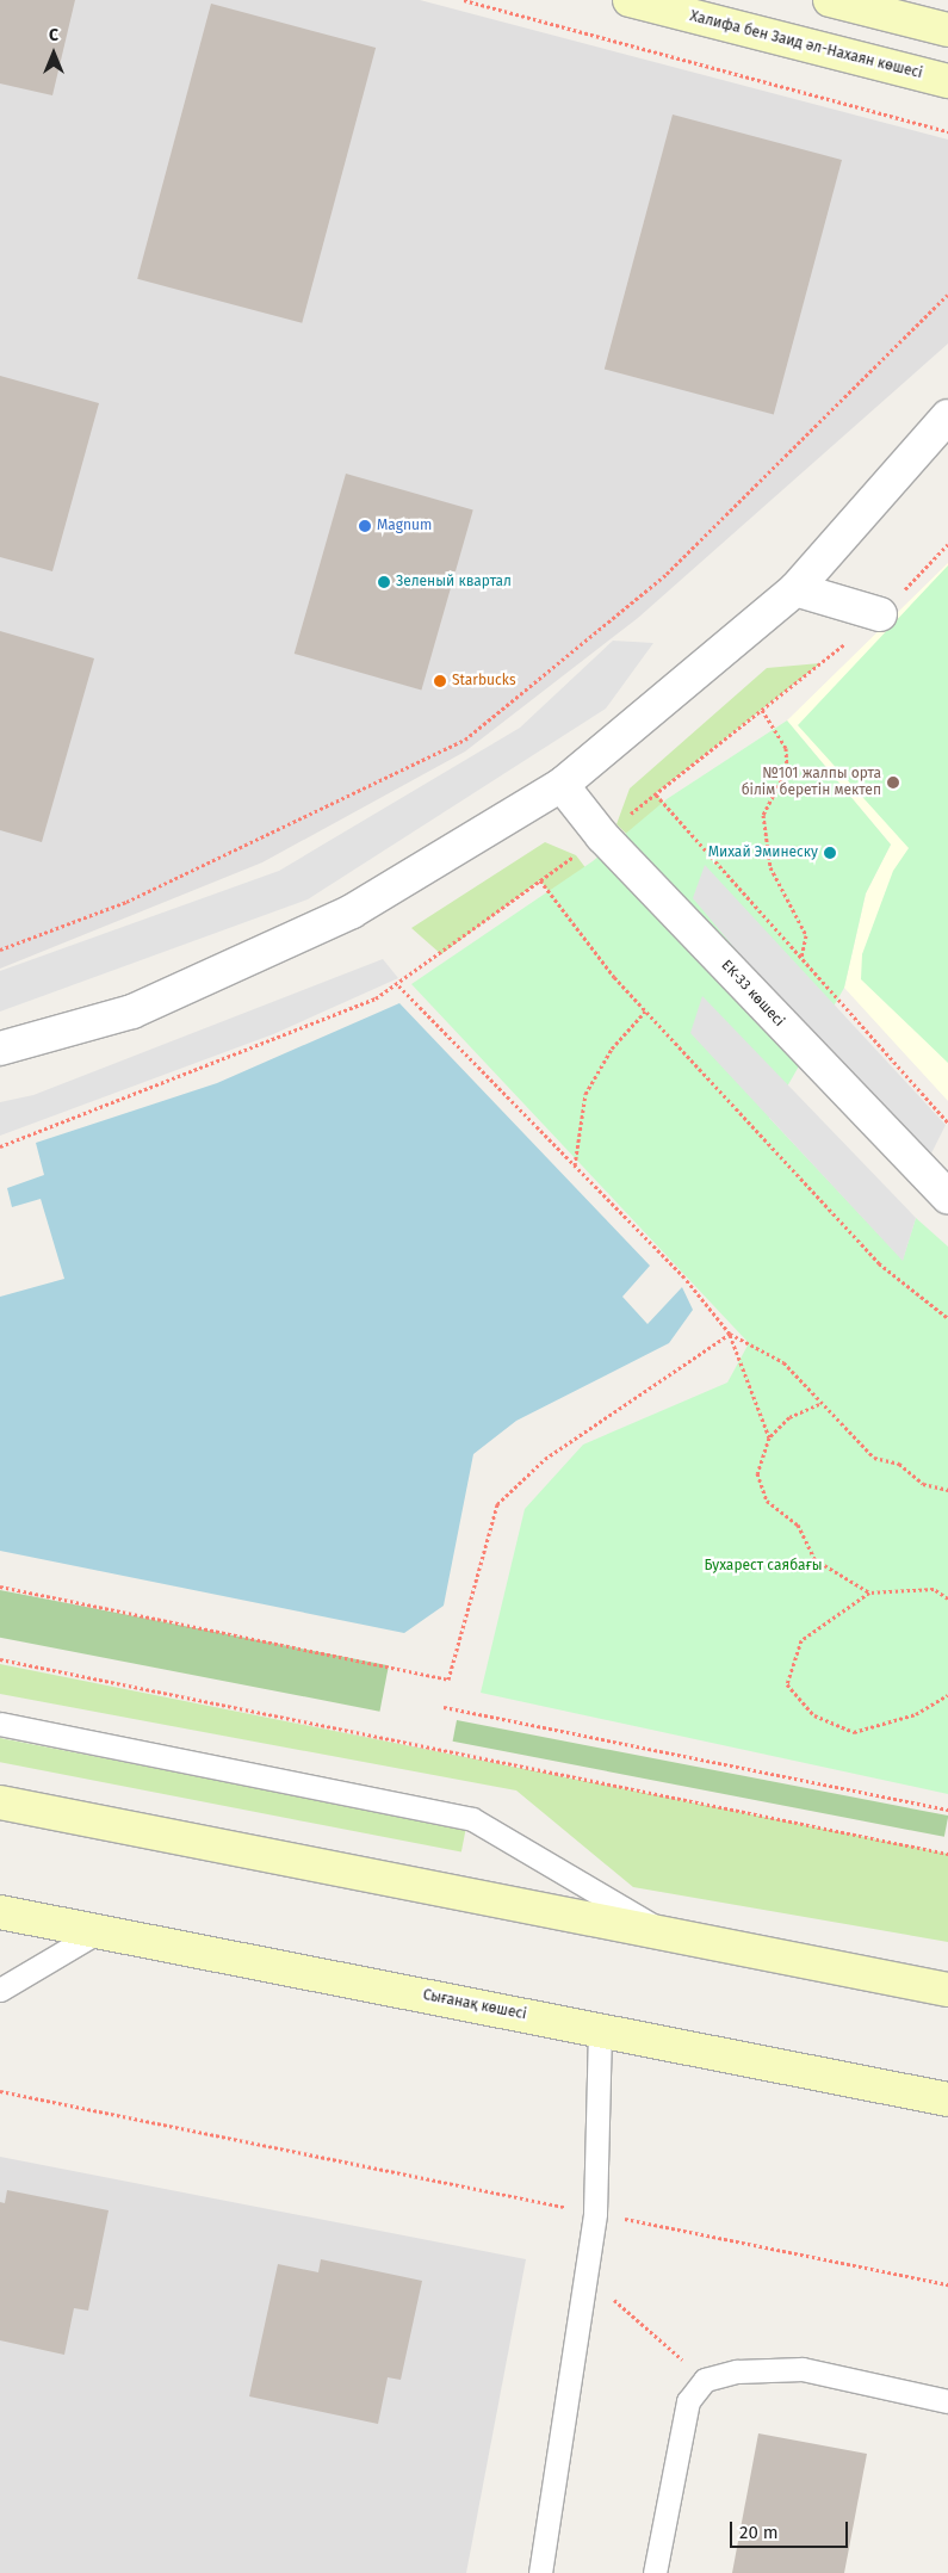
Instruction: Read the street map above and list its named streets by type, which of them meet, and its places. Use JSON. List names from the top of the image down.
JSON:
{
  "streets": {
    "main road": ["Халифа бен Заид әл-Нахаян көшесі", "Сығанақ көшесі"],
    "street": ["ЕК-33 көшесі"]
  },
  "parks": ["Бухарест саябағы"],
  "places": [
    "Magnum",
    "Зеленый квартал",
    "Starbucks",
    "№101 жалпы орта білім беретін мектеп",
    "Михай Эминеску"
  ],
  "scale_bar": "20 m",
  "north": "top"
}
